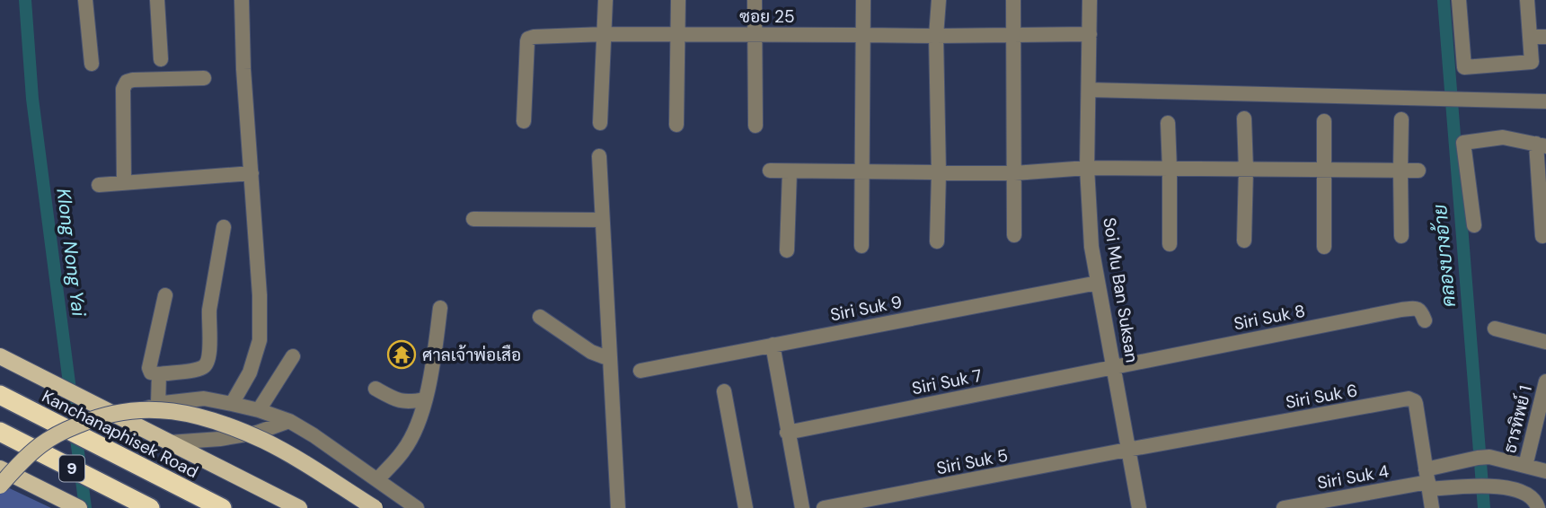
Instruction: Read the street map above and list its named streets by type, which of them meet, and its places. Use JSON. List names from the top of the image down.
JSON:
{
  "streets": {
    "highway": ["Kanchanaphisek Road", "9"],
    "street": [
      "ซอย 25",
      "Soi Mu Ban Suksan",
      "Siri Suk 9",
      "Siri Suk 8",
      "Siri Suk 7",
      "Siri Suk 6",
      "ธารทิพย์ 1",
      "Siri Suk 5",
      "Siri Suk 4"
    ]
  },
  "crossings": [
    ["ซอย 25", "Soi Mu Ban Suksan"],
    ["Soi Mu Ban Suksan", "Siri Suk 9"],
    ["Soi Mu Ban Suksan", "Siri Suk 8"],
    ["Soi Mu Ban Suksan", "Siri Suk 7"],
    ["Soi Mu Ban Suksan", "Siri Suk 6"],
    ["Soi Mu Ban Suksan", "Siri Suk 5"],
    ["Siri Suk 8", "Siri Suk 7"],
    ["Siri Suk 6", "Siri Suk 5"],
    ["Siri Suk 6", "Siri Suk 4"]
  ],
  "water": ["Klong Nong Yai", "คลองบางอ้าย"],
  "places": {
    "temple": ["ศาลเจ้าพ่อเสือ"]
  }
}
